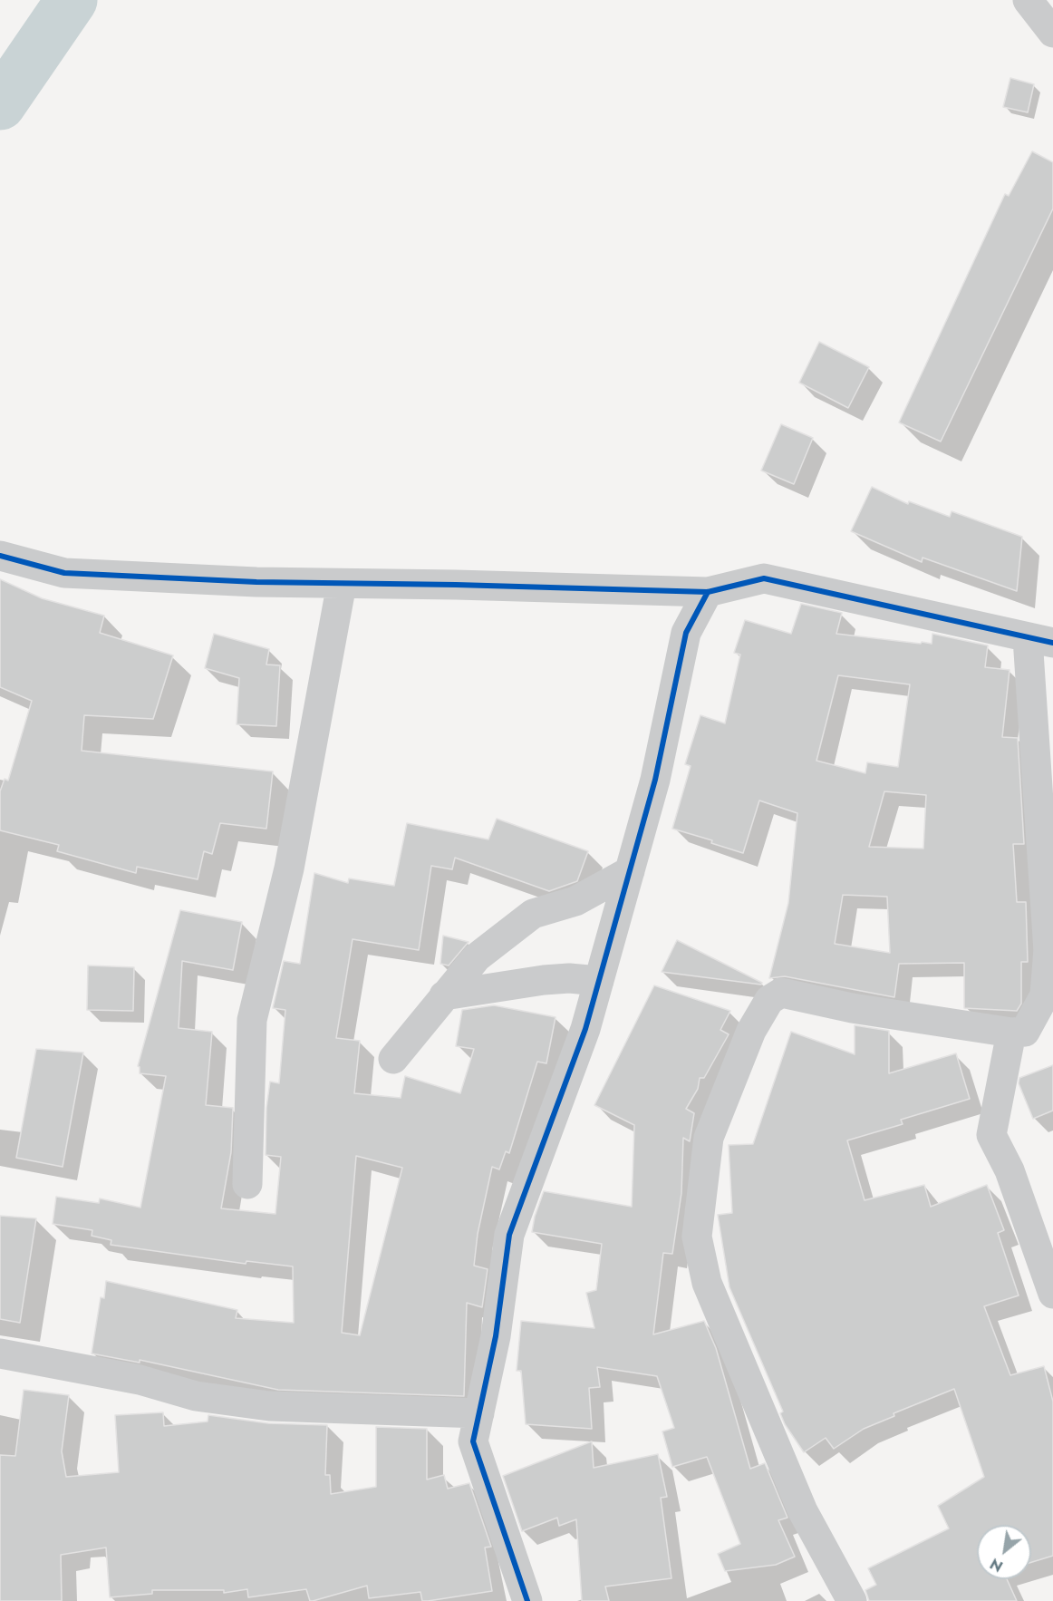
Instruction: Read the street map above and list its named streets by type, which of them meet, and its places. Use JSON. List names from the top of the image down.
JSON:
{
  "north": "bottom left"
}
